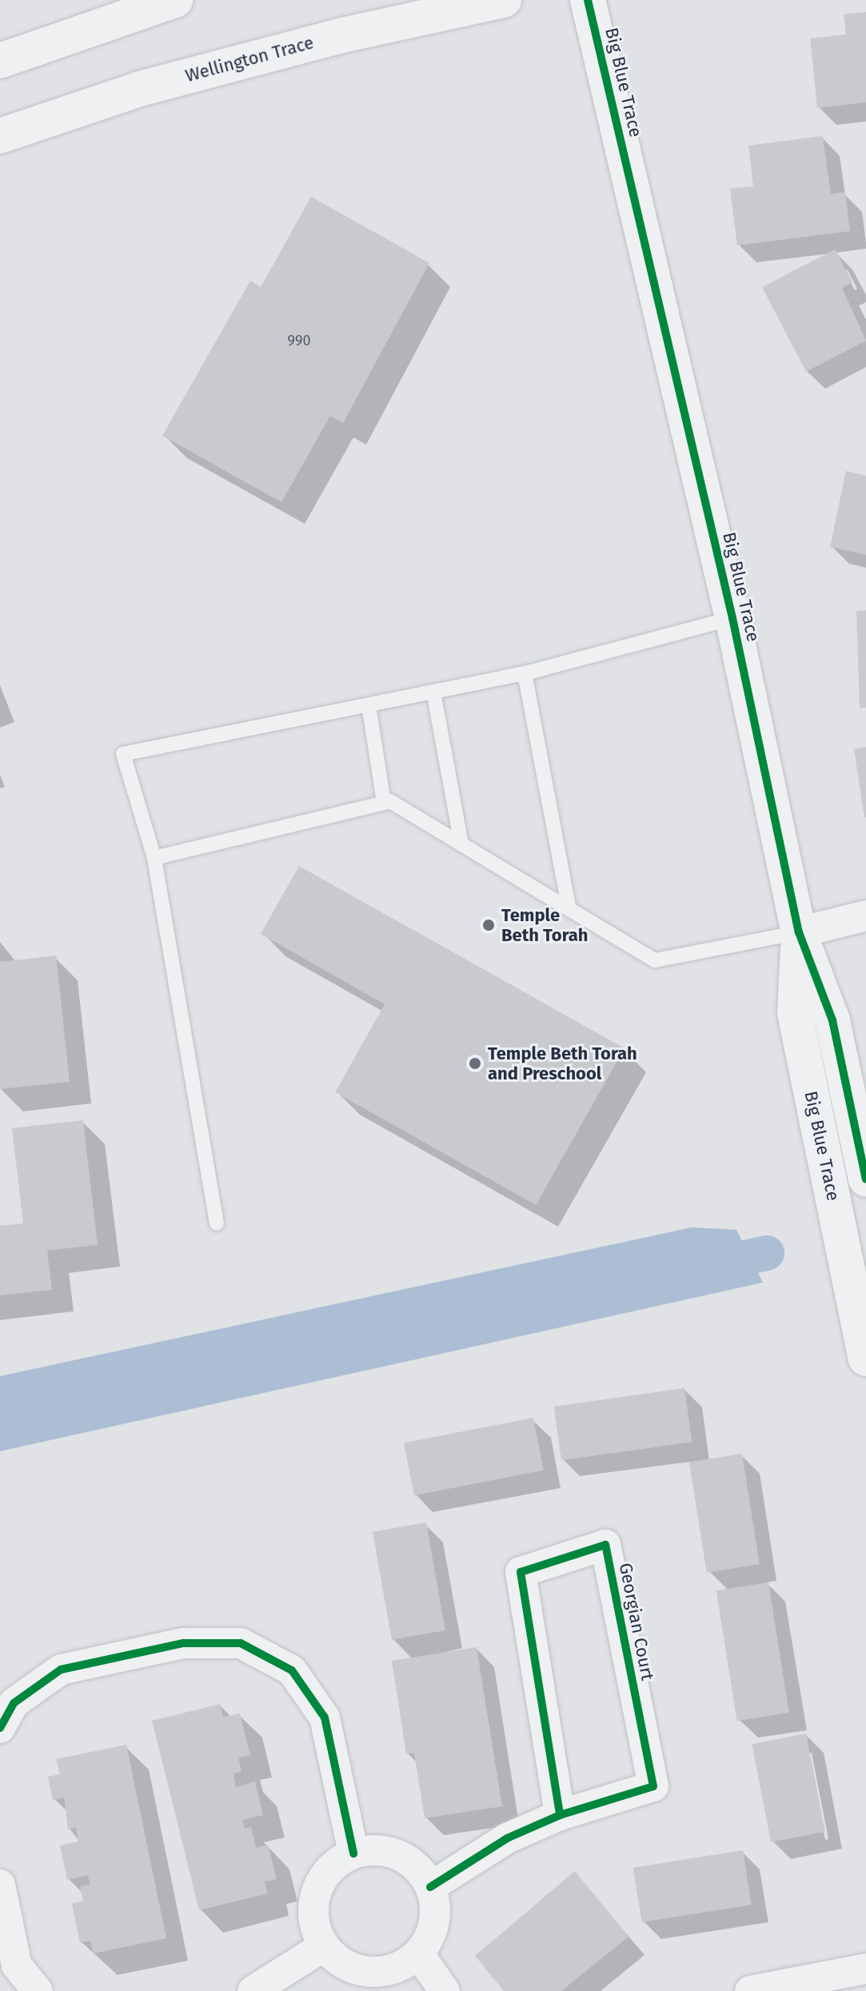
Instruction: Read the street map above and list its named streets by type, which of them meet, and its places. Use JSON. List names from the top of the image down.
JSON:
{
  "streets": {
    "street": ["Wellington Trace", "Big Blue Trace", "Georgian Court"]
  },
  "places": ["Temple Beth Torah", "Temple Beth Torah and Preschool"],
  "house_numbers": ["990"]
}
